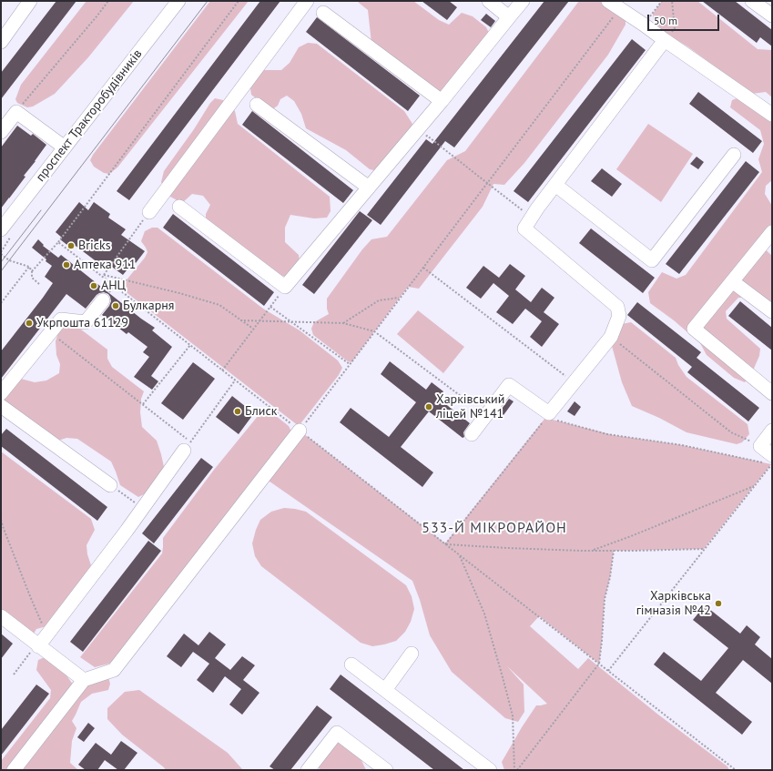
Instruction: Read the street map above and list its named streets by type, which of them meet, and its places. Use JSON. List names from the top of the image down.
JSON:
{
  "streets": {
    "street": ["проспект Тракторобудівників"]
  },
  "districts": ["533-Й МІКРОРАЙОН"],
  "places": [
    "Bricks",
    "Аптека 911",
    "АНЦ",
    "Булкарня",
    "Укрпошта 61129",
    "Харківський ліцей №141",
    "Блиск",
    "Харківська гімназія №42"
  ],
  "scale_bar": "50 m"
}
